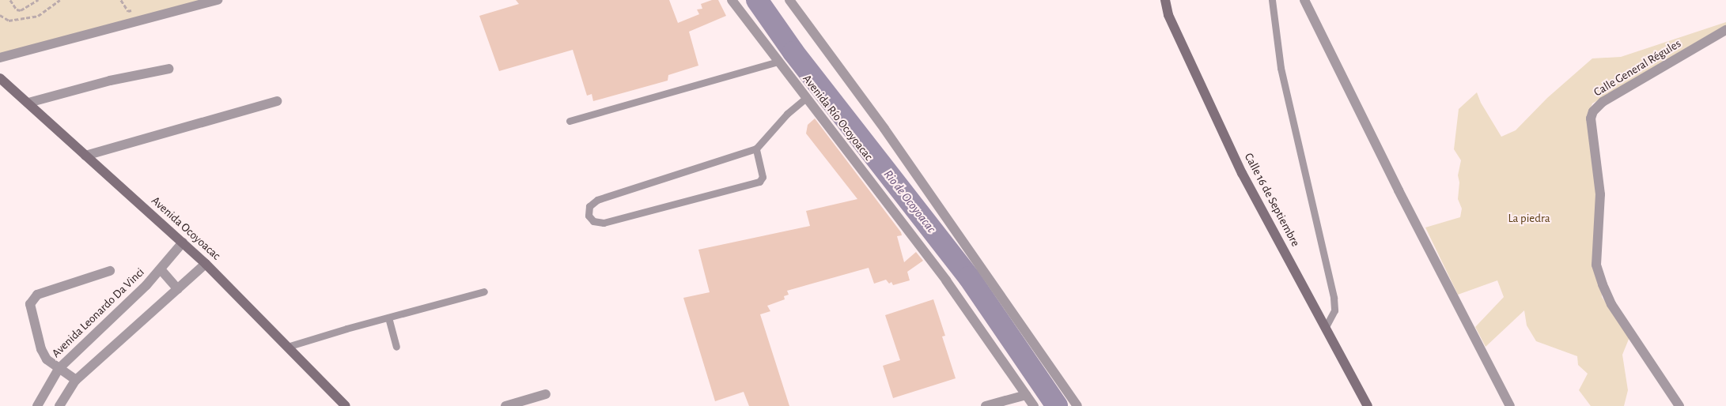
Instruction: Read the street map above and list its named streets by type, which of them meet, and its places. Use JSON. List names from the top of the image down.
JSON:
{
  "streets": {
    "main road": ["Calle 16 de Septiembre", "Avenida Ocoyoacac"],
    "street": ["Calle General Régules", "Avenida Río Ocoyoacac", "Avenida Leonardo Da Vinci"]
  },
  "crossings": [
    ["Avenida Ocoyoacac", "Avenida Leonardo Da Vinci"]
  ],
  "water": ["Rio de Ocoyoacac"],
  "parks": ["La piedra"]
}
